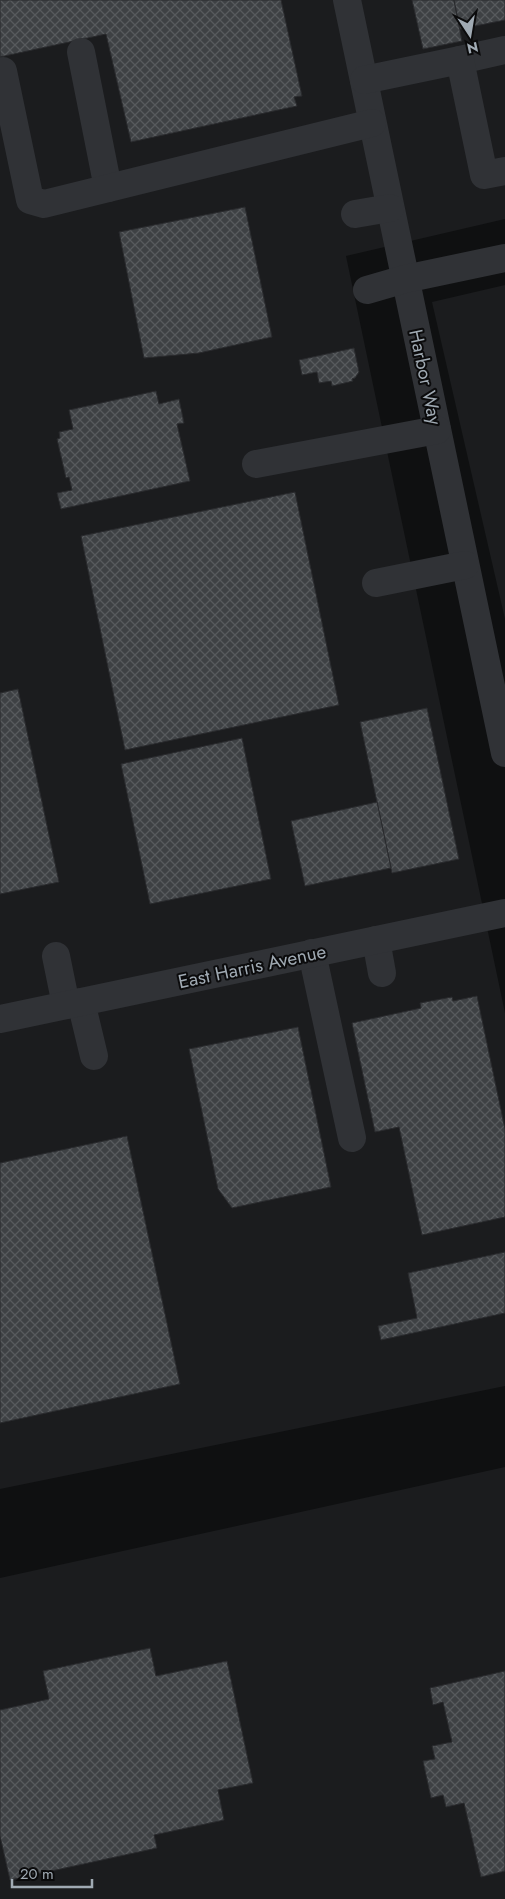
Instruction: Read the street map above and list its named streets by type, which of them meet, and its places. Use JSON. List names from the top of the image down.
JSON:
{
  "streets": {
    "street": ["Harbor Way", "East Harris Avenue"]
  },
  "scale_bar": "20 m",
  "north": "bottom"
}
